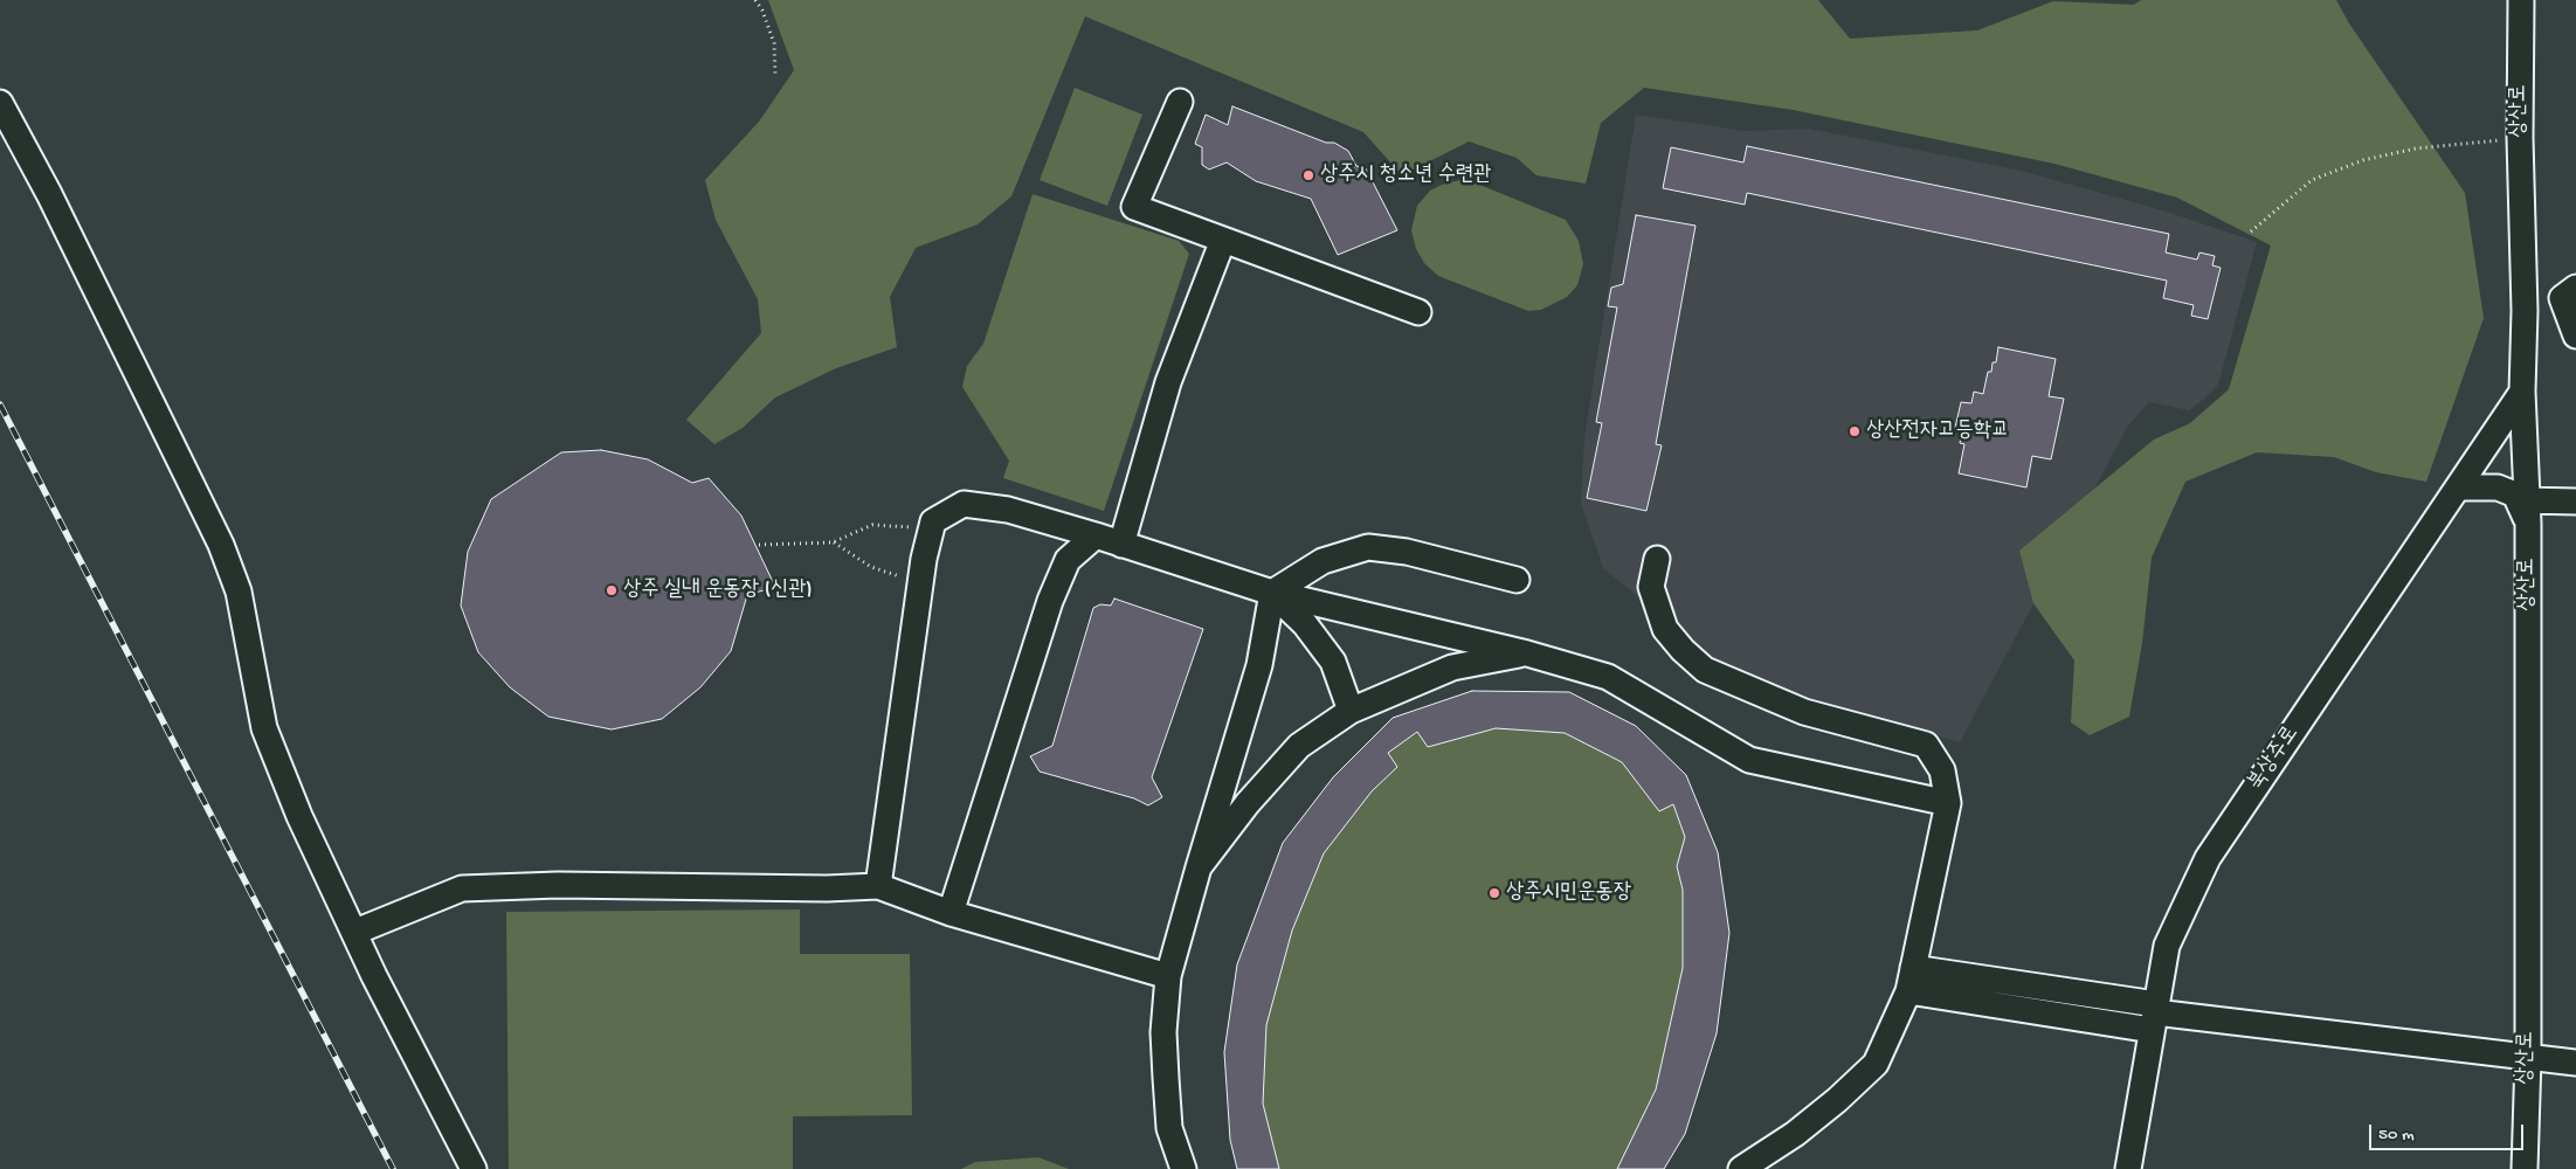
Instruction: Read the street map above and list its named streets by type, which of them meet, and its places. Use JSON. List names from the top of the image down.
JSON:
{
  "streets": {
    "street": ["상산로", "북상주로"]
  },
  "crossings": [
    ["상산로", "북상주로"]
  ],
  "places": [
    "상주시 청소년 수련관",
    "상산전자고등학교",
    "상주 실내 운동장 (신관)",
    "상주시민운동장"
  ],
  "scale_bar": "50 m"
}
